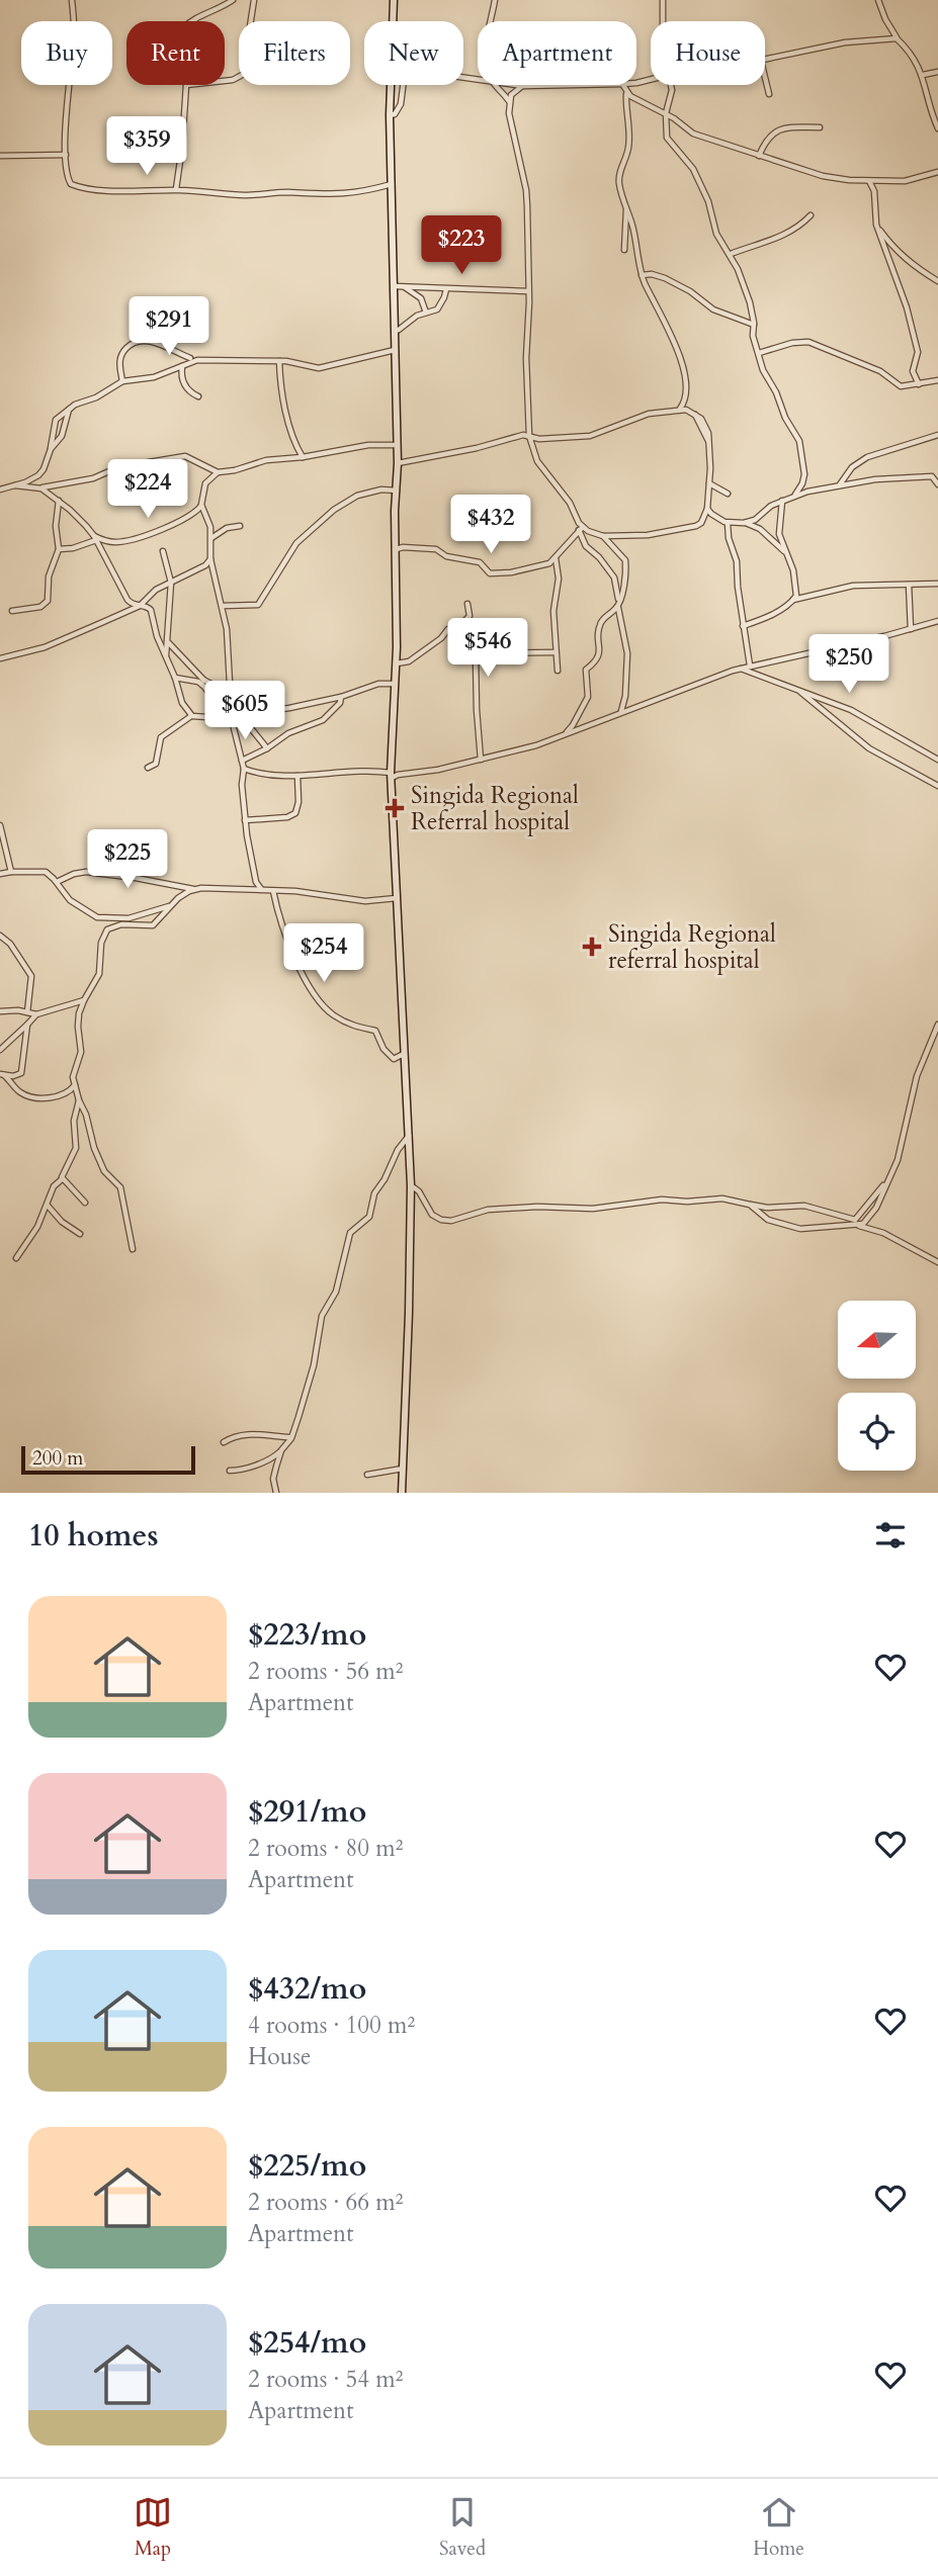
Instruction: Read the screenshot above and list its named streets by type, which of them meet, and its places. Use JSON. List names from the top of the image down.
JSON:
{
  "places": {
    "health": ["Singida Regional Referral hospital", "Singida Regional referral hospital"]
  },
  "scale_bar": "200 m",
  "north": "left",
  "page": {
    "chip": [
      "Buy",
      "Rent",
      "Filters",
      "New",
      "Apartment",
      "House"
    ],
    "price": [
      "$359",
      "$223",
      "$291",
      "$224",
      "$432",
      "$546",
      "$250",
      "$605",
      "$225",
      "$254"
    ],
    "scale": "200 m",
    "heading": "10 homes",
    "list": [
      {
        "name": "$223/mo",
        "note": "2 rooms · 56 m² · Apartment"
      },
      {
        "name": "$291/mo",
        "note": "2 rooms · 80 m² · Apartment"
      },
      {
        "name": "$432/mo",
        "note": "4 rooms · 100 m² · House"
      },
      {
        "name": "$225/mo",
        "note": "2 rooms · 66 m² · Apartment"
      },
      {
        "name": "$254/mo",
        "note": "2 rooms · 54 m² · Apartment"
      }
    ],
    "tabs": ["Map", "Saved", "Home"]
  }
}
